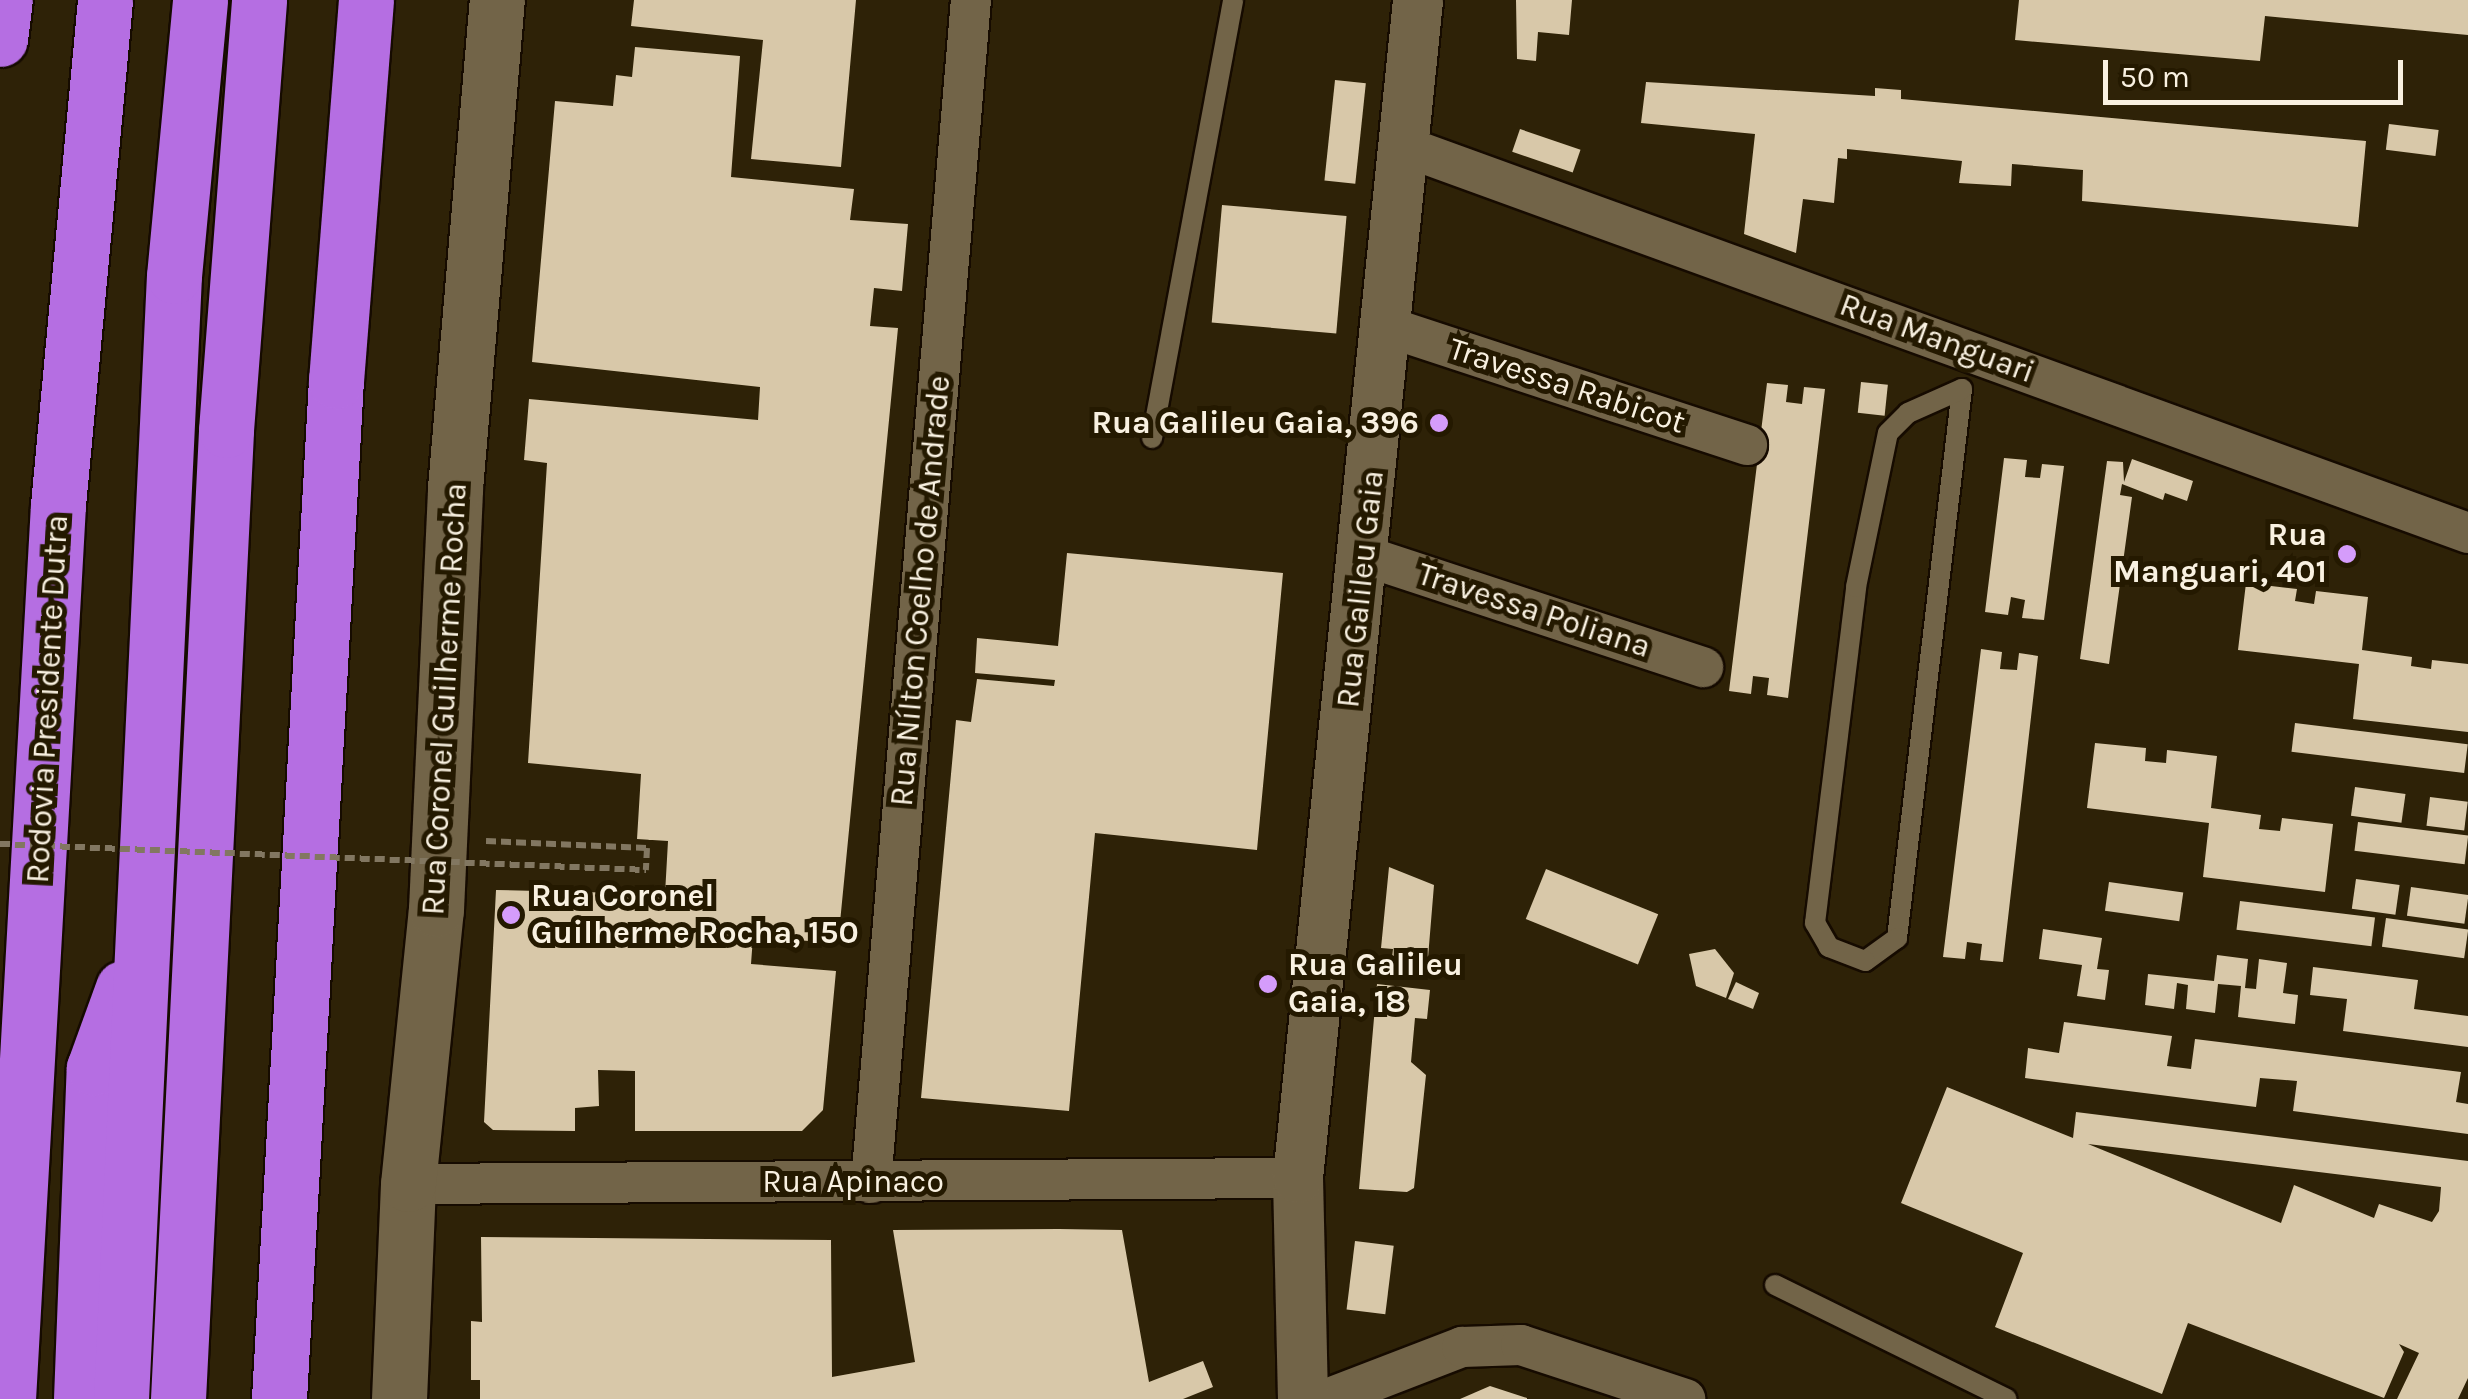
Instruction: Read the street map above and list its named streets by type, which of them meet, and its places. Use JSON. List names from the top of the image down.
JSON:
{
  "streets": {
    "highway": ["Rodovia Presidente Dutra"],
    "main road": ["Rua Coronel Guilherme Rocha"],
    "street": [
      "Rua Manguari",
      "Travessa Rabicot",
      "Rua Galileu Gaia",
      "Rua Nílton Coelho de Andrade",
      "Travessa Poliana",
      "Rua Apinaco"
    ]
  },
  "crossings": [
    ["Rua Manguari", "Rua Galileu Gaia"],
    ["Travessa Rabicot", "Rua Galileu Gaia"],
    ["Rua Galileu Gaia", "Travessa Poliana"],
    ["Rua Galileu Gaia", "Rua Apinaco"],
    ["Rua Nílton Coelho de Andrade", "Rua Apinaco"],
    ["Rua Coronel Guilherme Rocha", "Rua Apinaco"]
  ],
  "places": [
    "Rua Galileu Gaia, 396",
    "Rua Manguari, 401",
    "Rua Coronel Guilherme Rocha, 150",
    "Rua Galileu Gaia, 18"
  ],
  "scale_bar": "50 m"
}
